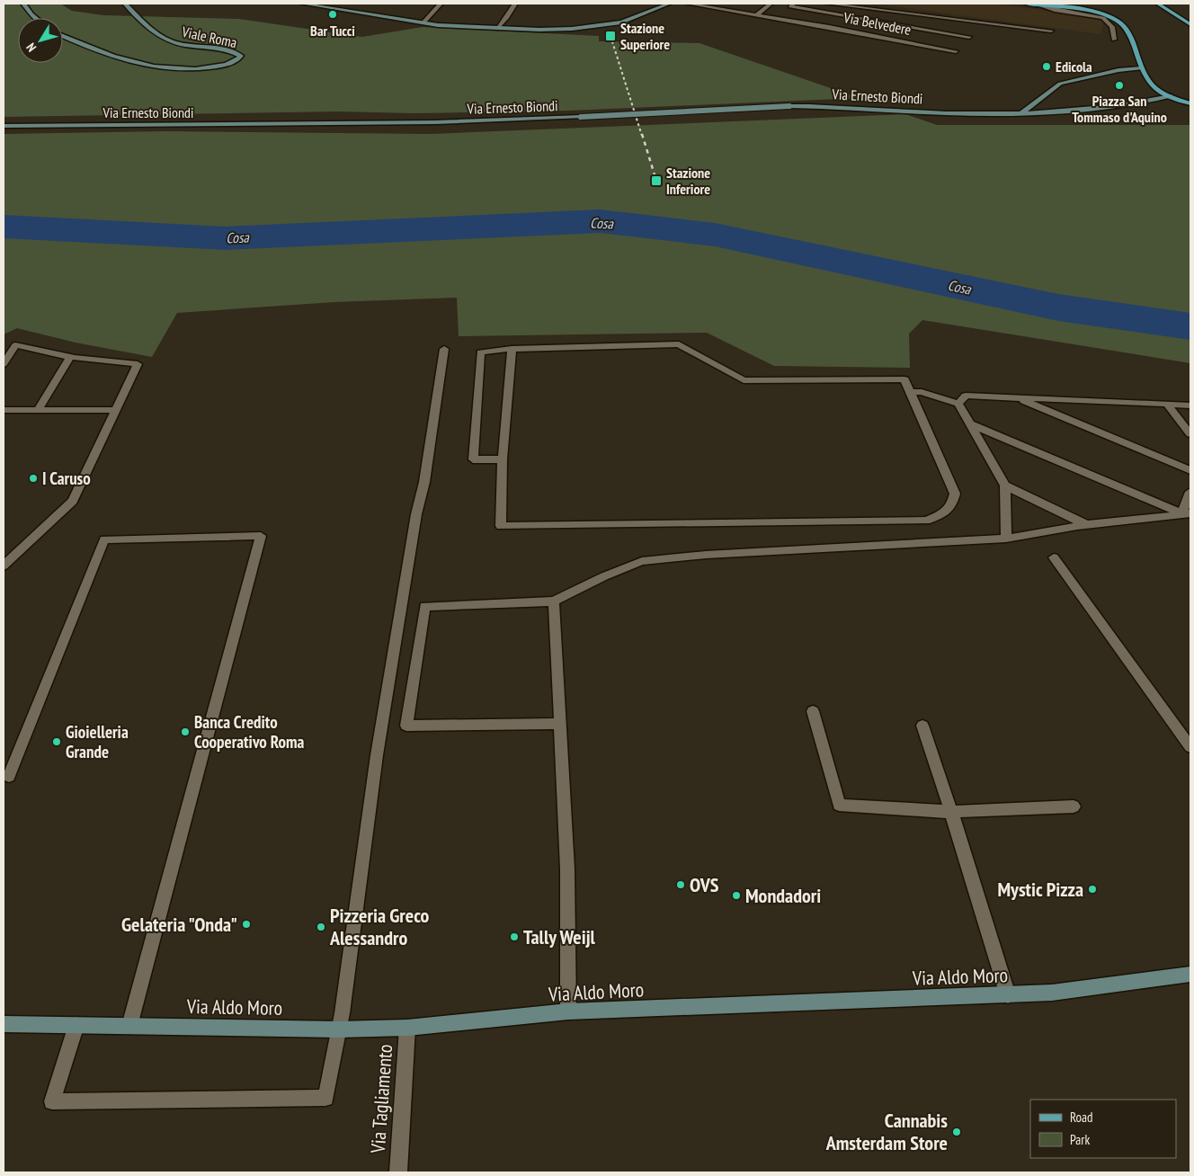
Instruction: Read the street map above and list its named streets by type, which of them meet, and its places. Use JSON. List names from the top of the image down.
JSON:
{
  "streets": {
    "street": [
      "Via Belvedere",
      "Viale Roma",
      "Via Ernesto Biondi",
      "Via Aldo Moro",
      "Via Tagliamento"
    ]
  },
  "crossings": [
    ["Via Aldo Moro", "Via Tagliamento"]
  ],
  "water": ["Cosa"],
  "places": {
    "other": [
      "Bar Tucci",
      "Edicola",
      "Piazza San Tommaso d'Aquino",
      "I Caruso",
      "Banca Credito Cooperativo Roma",
      "Gioielleria Grande",
      "OVS",
      "Mystic Pizza",
      "Mondadori",
      "Gelateria \"Onda\"",
      "Pizzeria Greco Alessandro",
      "Tally Weijl",
      "Cannabis Amsterdam Store"
    ],
    "transit": ["Stazione Superiore", "Stazione Inferiore"]
  },
  "legend": ["Road", "Park"],
  "north": "bottom left"
}
